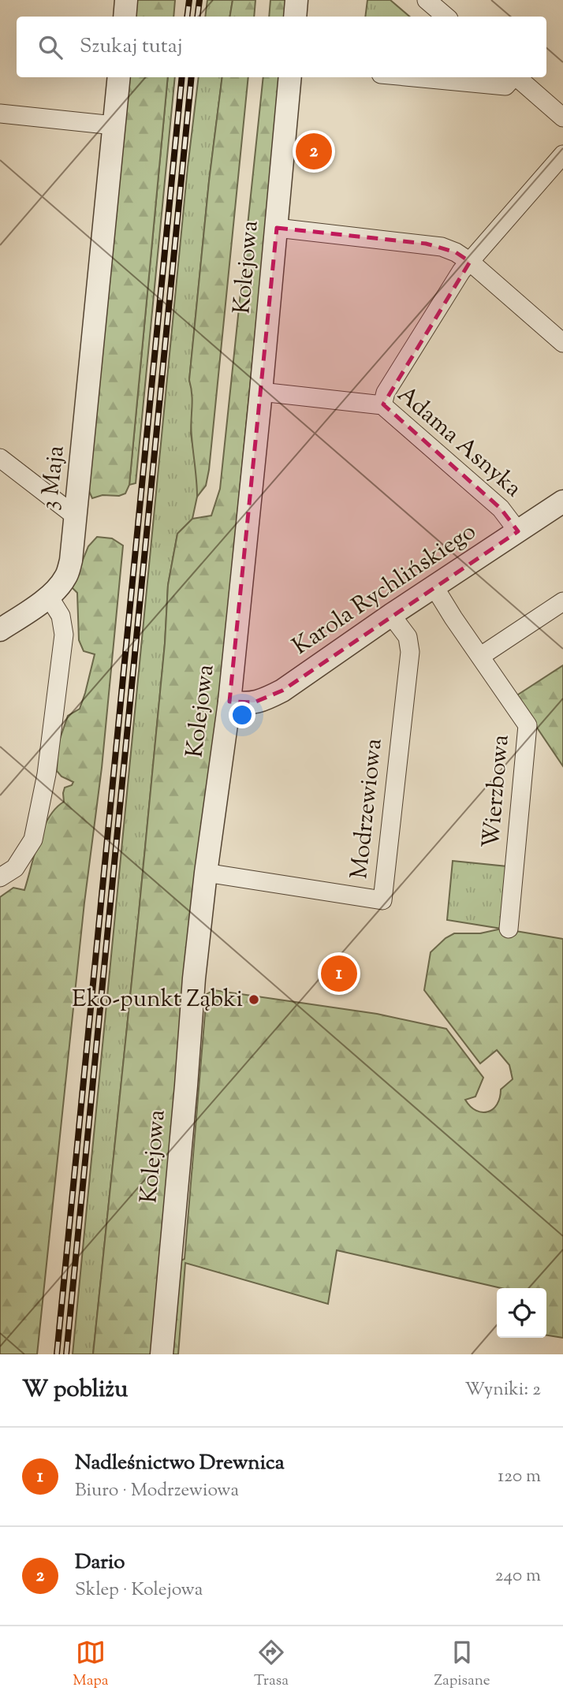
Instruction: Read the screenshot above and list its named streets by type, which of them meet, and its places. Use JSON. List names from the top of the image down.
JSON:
{
  "streets": {
    "street": [
      "Kolejowa",
      "Adama Asnyka",
      "3 Maja",
      "Karola Rychlińskiego",
      "Wierzbowa",
      "Modrzewiowa"
    ]
  },
  "crossings": [
    ["Kolejowa", "Adama Asnyka"],
    ["Kolejowa", "Karola Rychlińskiego"],
    ["Kolejowa", "Modrzewiowa"],
    ["Adama Asnyka", "Karola Rychlińskiego"],
    ["Karola Rychlińskiego", "Wierzbowa"],
    ["Karola Rychlińskiego", "Modrzewiowa"]
  ],
  "places": ["Eko-punkt Ząbki"],
  "page": {
    "search": "Szukaj tutaj",
    "pins": ["2", "1"],
    "heading": ["W pobliżu", "Wyniki: 2"],
    "list": [
      {
        "mark": "1",
        "name": "Nadleśnictwo Drewnica",
        "note": "Biuro · Modrzewiowa",
        "value": "120 m"
      },
      {
        "mark": "2",
        "name": "Dario",
        "note": "Sklep · Kolejowa",
        "value": "240 m"
      }
    ],
    "nav": ["Mapa", "Trasa", "Zapisane"]
  }
}
